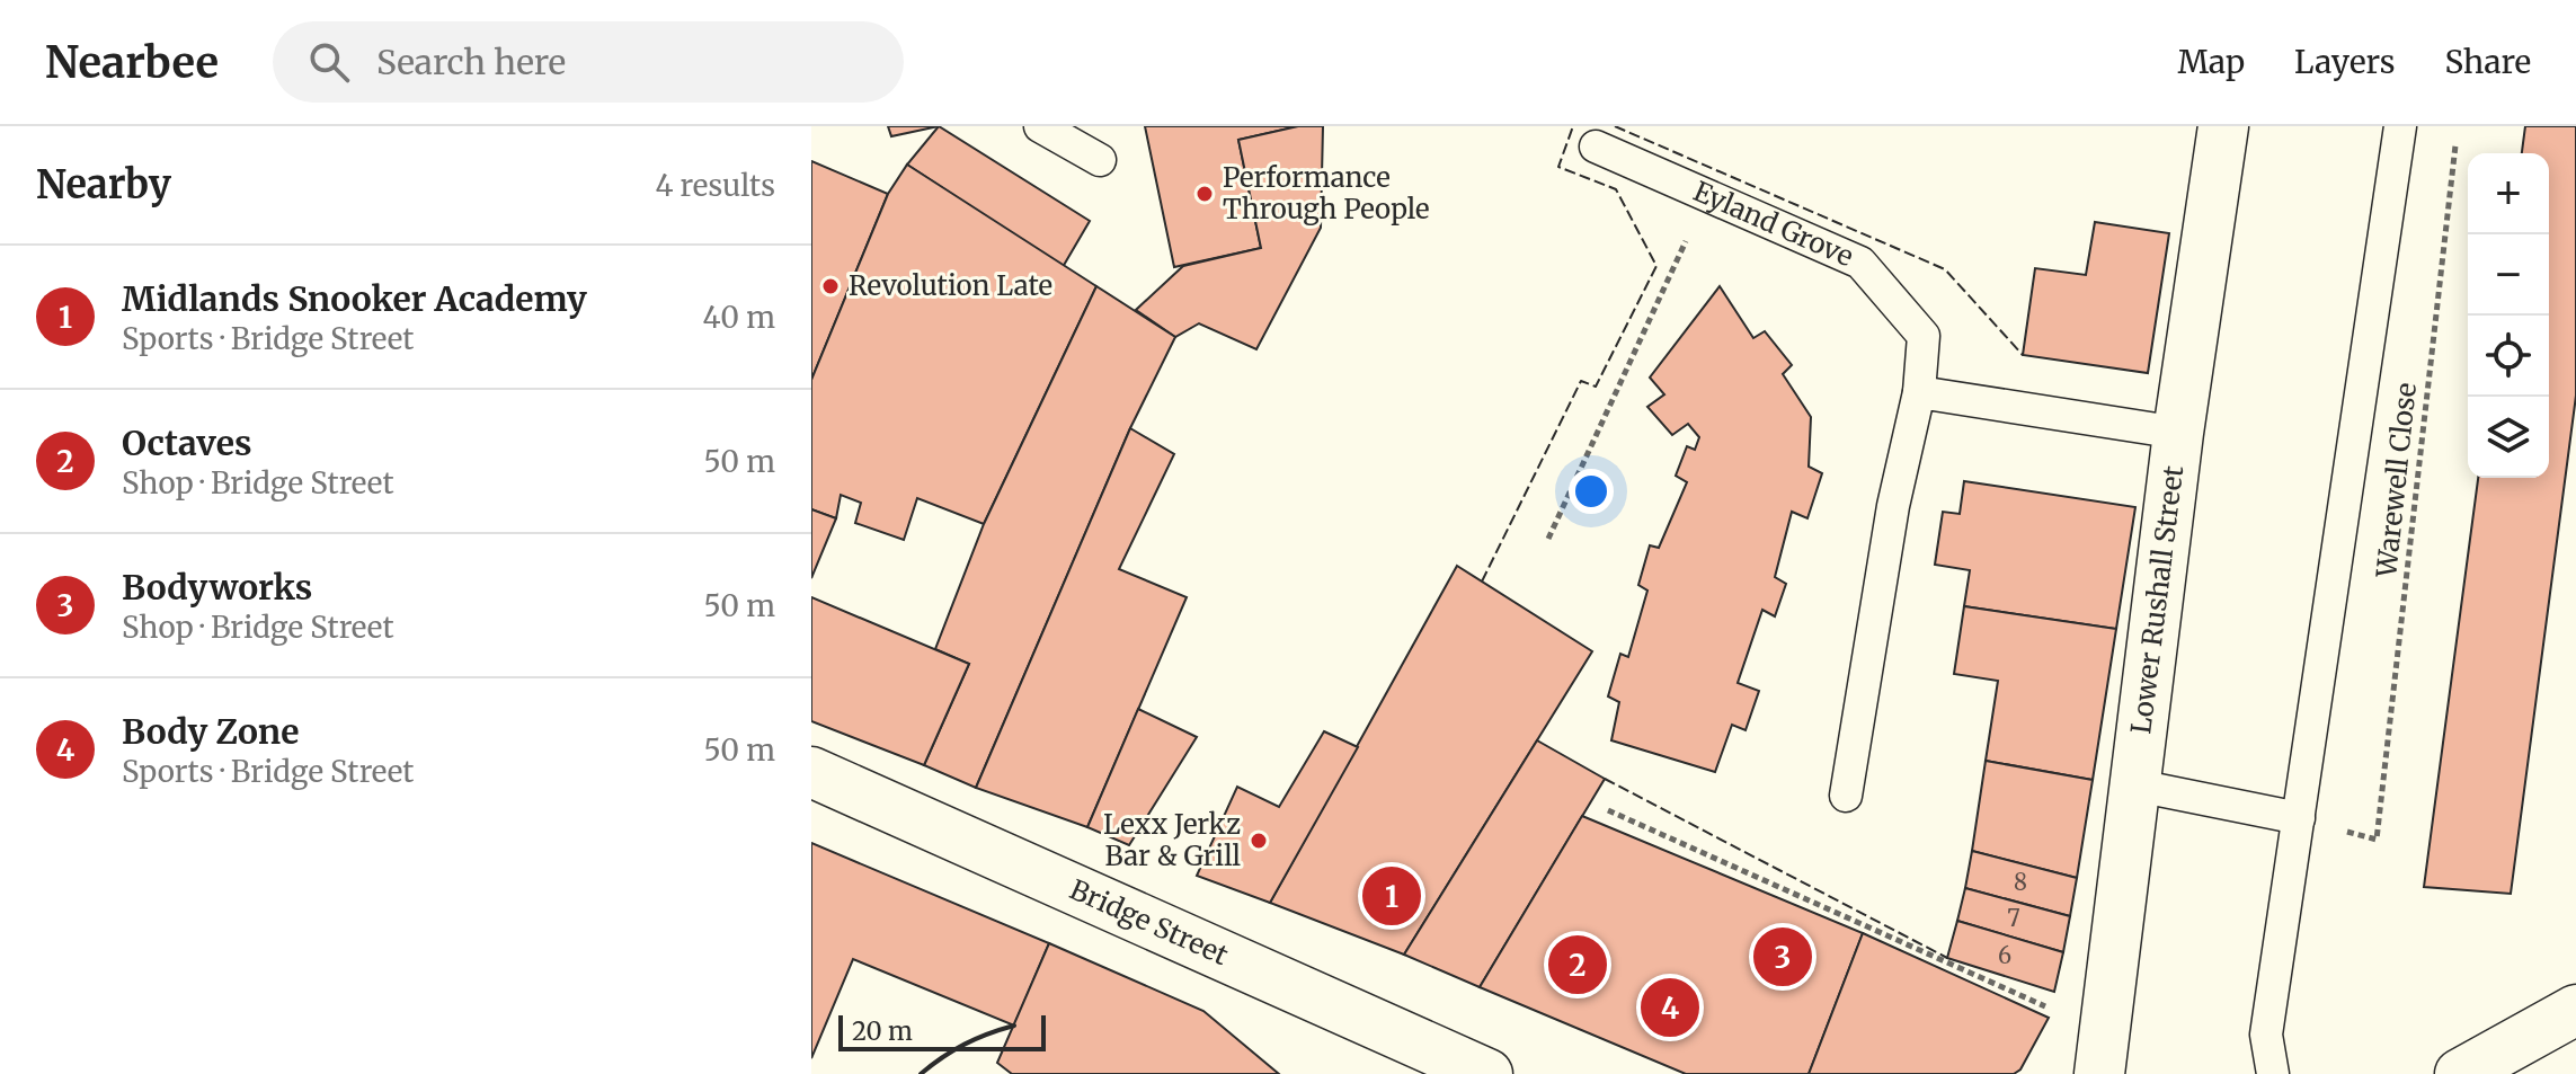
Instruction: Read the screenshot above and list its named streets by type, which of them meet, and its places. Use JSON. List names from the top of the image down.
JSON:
{
  "streets": {
    "street": ["Lower Rushall Street", "Bridge Street"],
    "lane": ["Eyland Grove"],
    "path": ["Warewell Close"]
  },
  "places": ["Performance Through People", "Revolution Late", "Lexx Jerkz Bar & Grill"],
  "house_numbers": ["8", "7", "6"],
  "scale_bar": "20 m",
  "page": {
    "header": "Nearbee",
    "search": "Search here",
    "nav": ["Map", "Layers", "Share"],
    "heading": ["Nearby", "4 results"],
    "map_buttons": ["+", "−"],
    "list": [
      {
        "mark": "1",
        "name": "Midlands Snooker Academy",
        "note": "Sports · Bridge Street",
        "value": "40 m"
      },
      {
        "mark": "2",
        "name": "Octaves",
        "note": "Shop · Bridge Street",
        "value": "50 m"
      },
      {
        "mark": "3",
        "name": "Bodyworks",
        "note": "Shop · Bridge Street",
        "value": "50 m"
      },
      {
        "mark": "4",
        "name": "Body Zone",
        "note": "Sports · Bridge Street",
        "value": "50 m"
      }
    ],
    "pins": [
      "1",
      "3",
      "2",
      "4"
    ],
    "scale": "20 m"
  }
}
